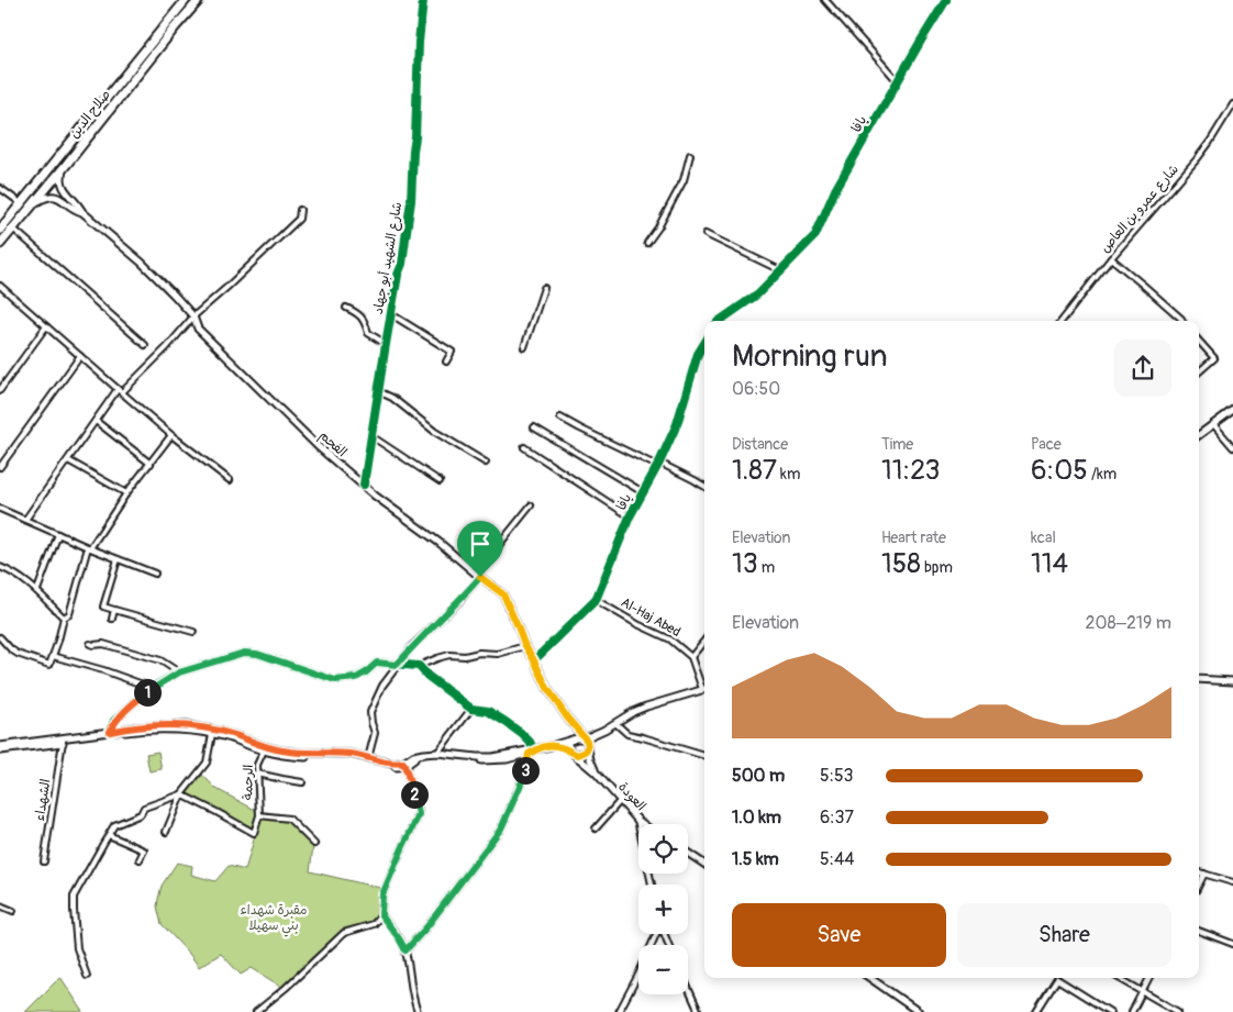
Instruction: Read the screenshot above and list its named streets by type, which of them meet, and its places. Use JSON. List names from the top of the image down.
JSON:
{
  "streets": {
    "highway": ["صلاح الدين"],
    "main road": ["الفجم", "العودة"],
    "street": [
      "يافا",
      "شارع عمرو بن العاص",
      "شارع الشهيد أبو جهاد",
      "Al-Haj Abed",
      "الرحمة",
      "الشهداء"
    ]
  },
  "crossings": [
    ["يافا", "الفجم"],
    ["يافا", "Al-Haj Abed"],
    ["شارع الشهيد أبو جهاد", "الفجم"],
    ["الفجم", "العودة"]
  ],
  "parks": ["مقبرة شهداء بني سهيلا"],
  "page": {
    "heading": ["Morning run", "06:50"],
    "stats": [
      ["Distance", "1.87 km"],
      ["Time", "11:23"],
      ["Pace", "6:05 /km"],
      ["Elevation", "13 m"],
      ["Heart rate", "158 bpm"],
      ["kcal", "114"]
    ],
    "chart": ["Elevation", "208–219 m"],
    "pins": ["1", "3", "2"],
    "list": [
      {
        "name": "500 m",
        "note": "5:53"
      },
      {
        "name": "1.0 km",
        "note": "6:37"
      },
      {
        "name": "1.5 km",
        "note": "5:44"
      }
    ],
    "map_buttons": ["+", "−"],
    "buttons": ["Save", "Share"]
  }
}
